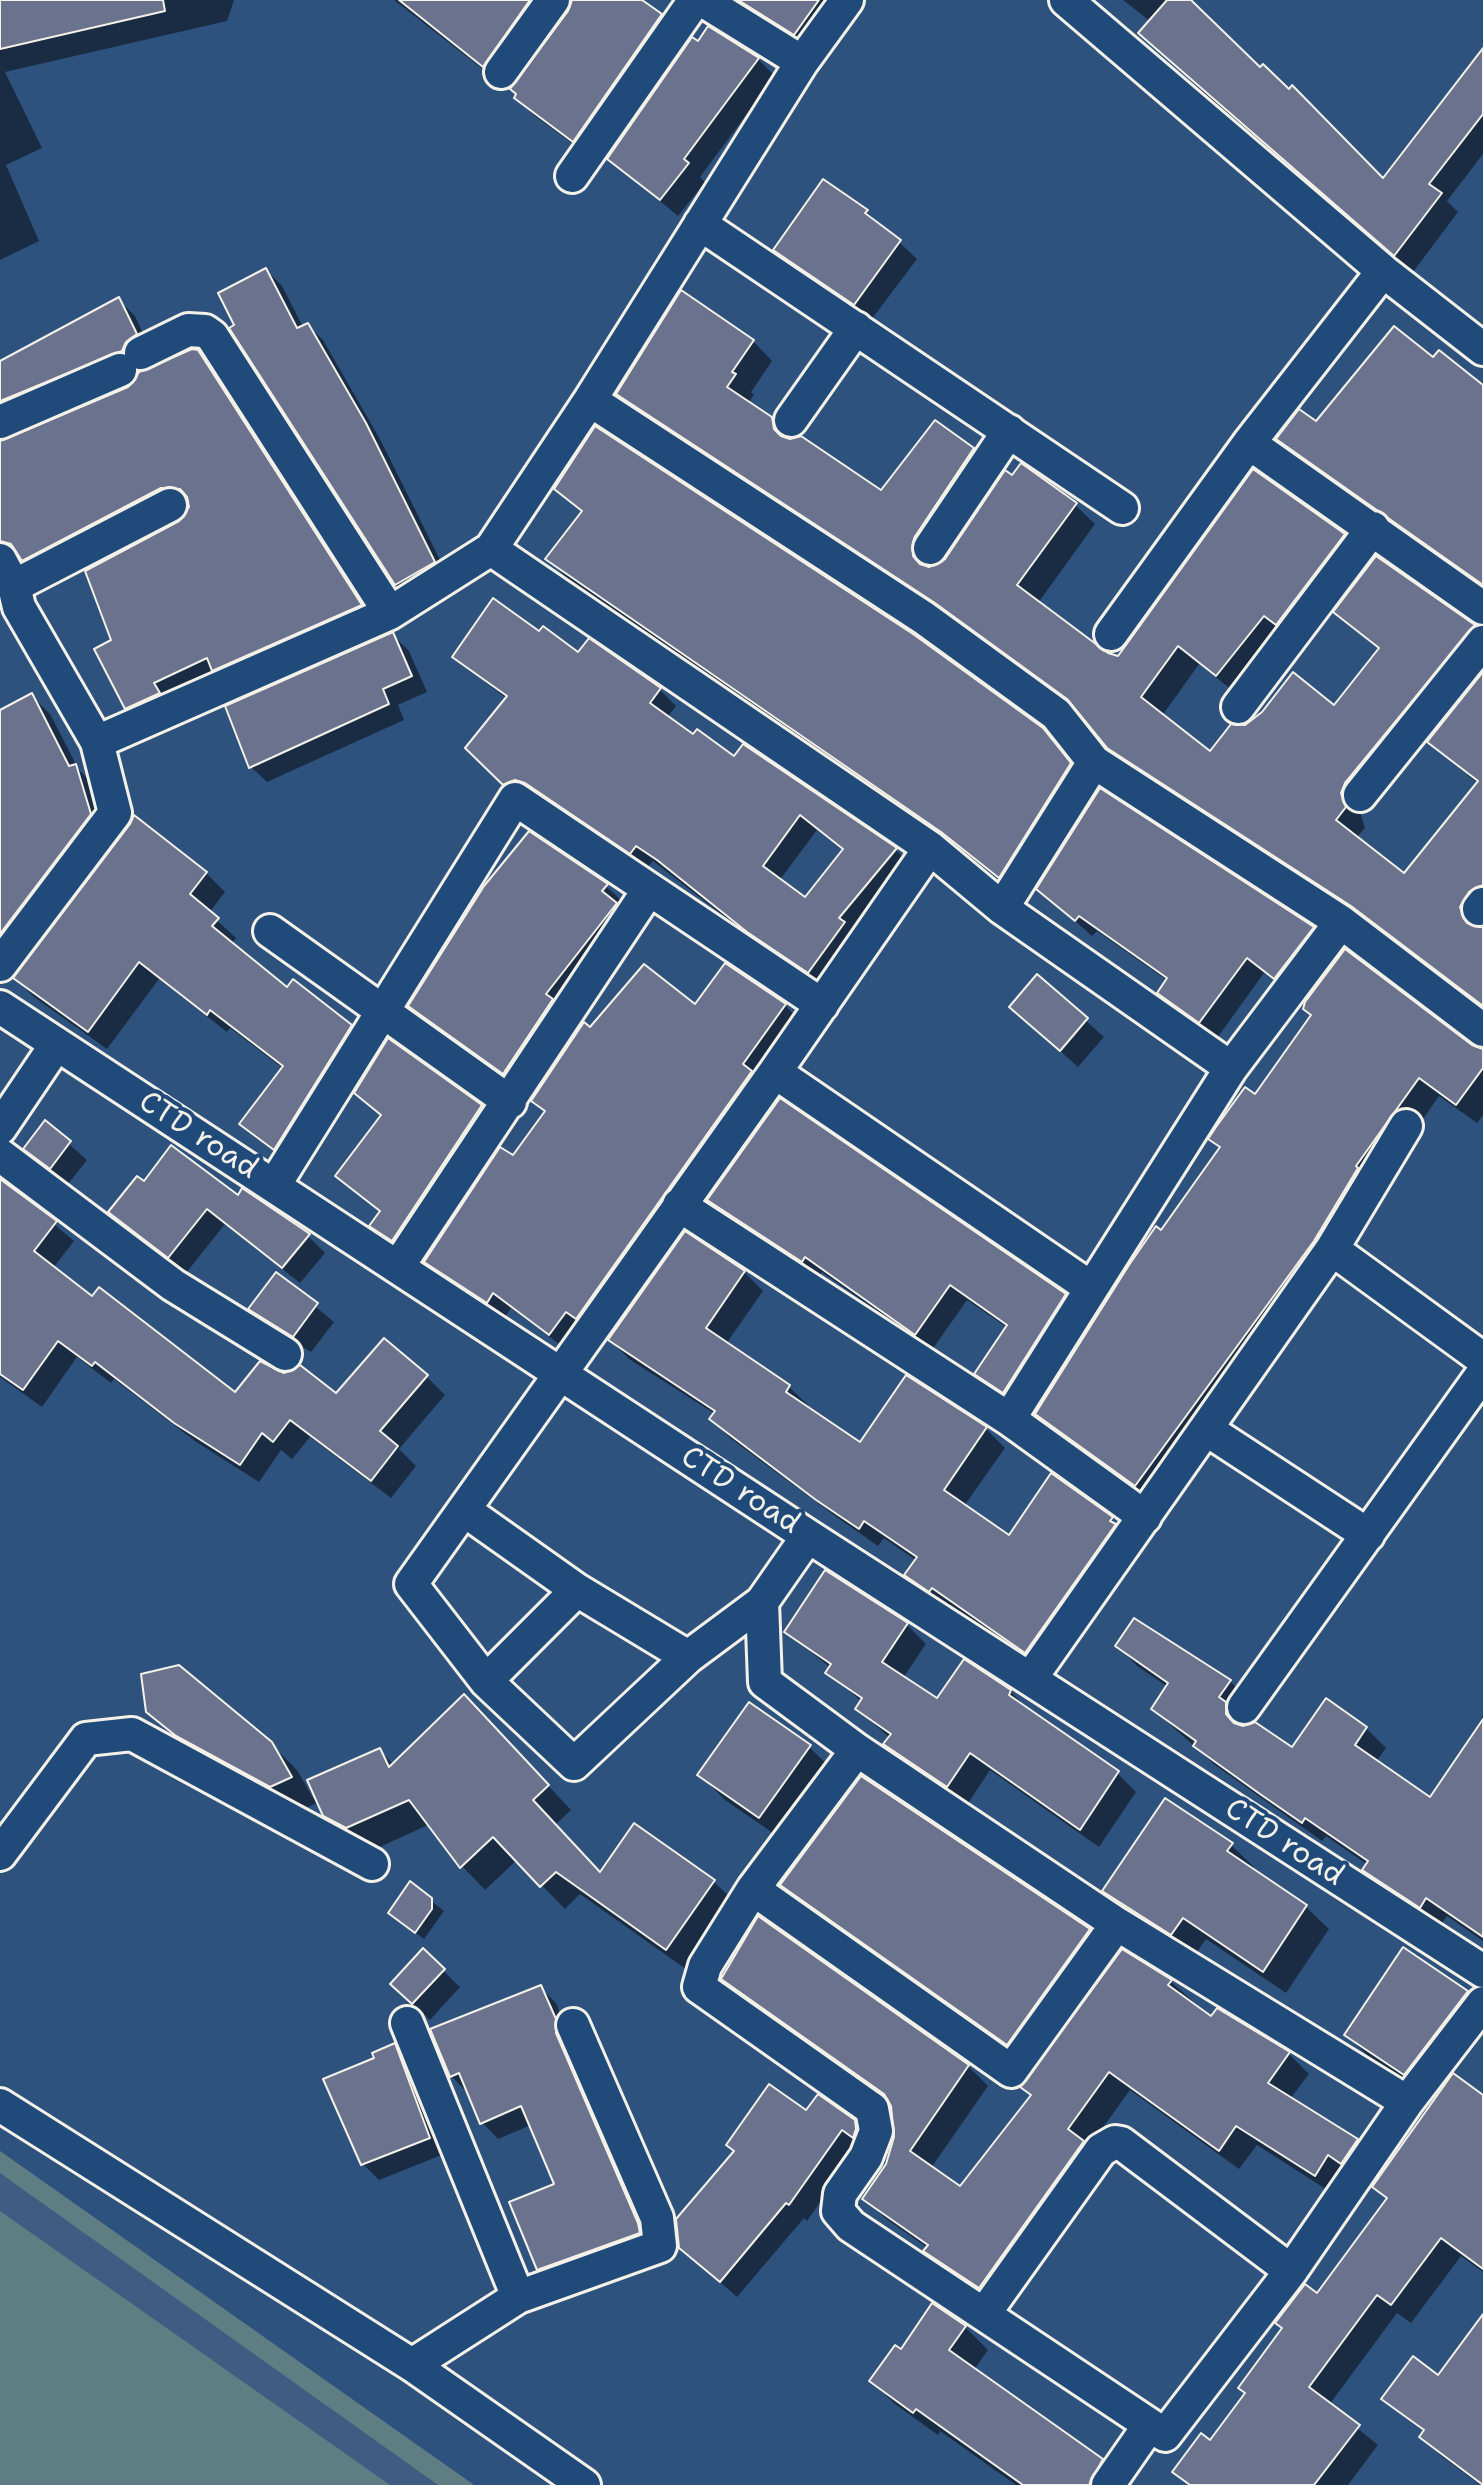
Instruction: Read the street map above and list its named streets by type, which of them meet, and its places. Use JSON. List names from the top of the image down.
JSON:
{
  "streets": {
    "street": ["CTD road"]
  }
}
